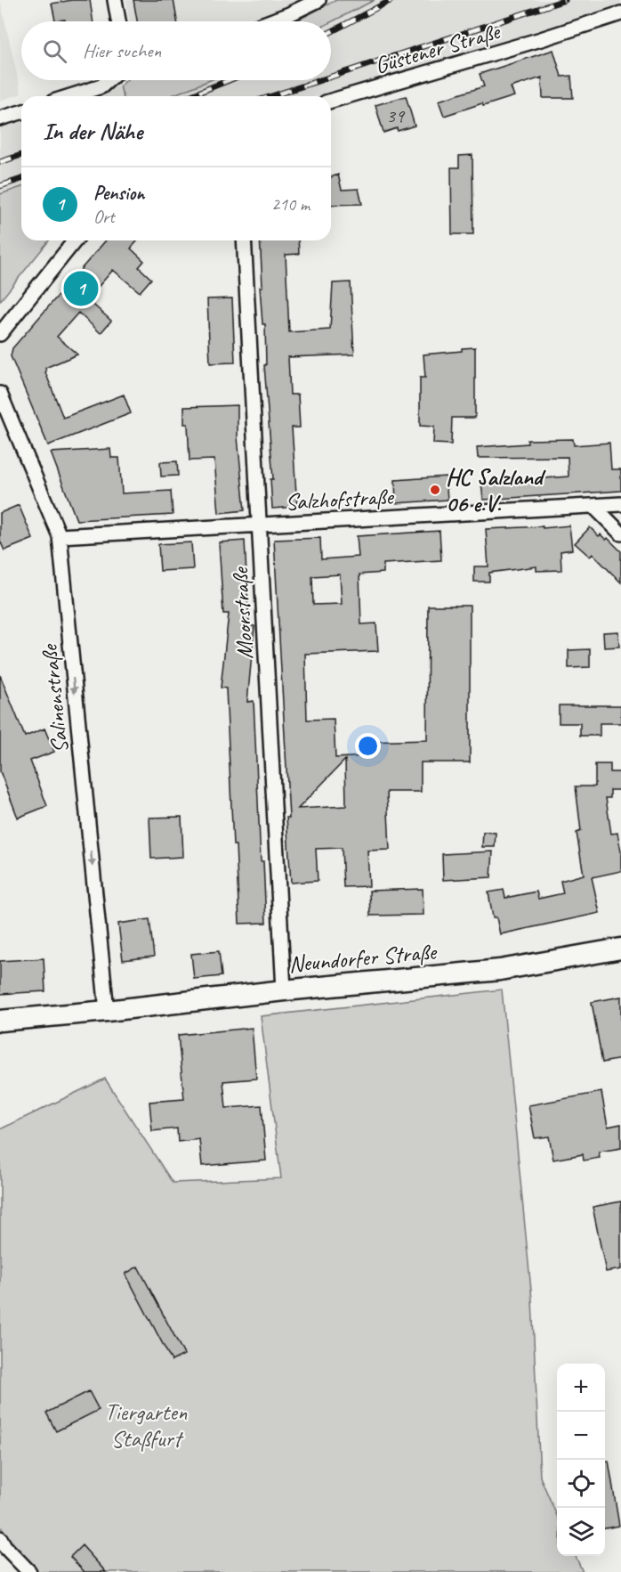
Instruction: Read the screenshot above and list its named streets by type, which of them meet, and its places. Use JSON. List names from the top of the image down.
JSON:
{
  "streets": {
    "main road": ["Neundorfer Straße"],
    "street": [
      "Güstener Straße",
      "Salzhofstraße",
      "Moorstraße",
      "Salinenstraße"
    ]
  },
  "crossings": [
    ["Salzhofstraße", "Moorstraße"],
    ["Salzhofstraße", "Salinenstraße"],
    ["Moorstraße", "Neundorfer Straße"],
    ["Salinenstraße", "Neundorfer Straße"]
  ],
  "one_way": ["Salinenstraße"],
  "parks": ["Tiergarten Staßfurt"],
  "places": ["HC Salzland 06 e.V."],
  "house_numbers": ["39"],
  "page": {
    "search": "Hier suchen",
    "heading": "In der Nähe",
    "list": [
      {
        "mark": "1",
        "name": "Pension",
        "note": "Ort",
        "value": "210 m"
      }
    ],
    "pins": "1",
    "map_buttons": ["+", "−"]
  }
}
